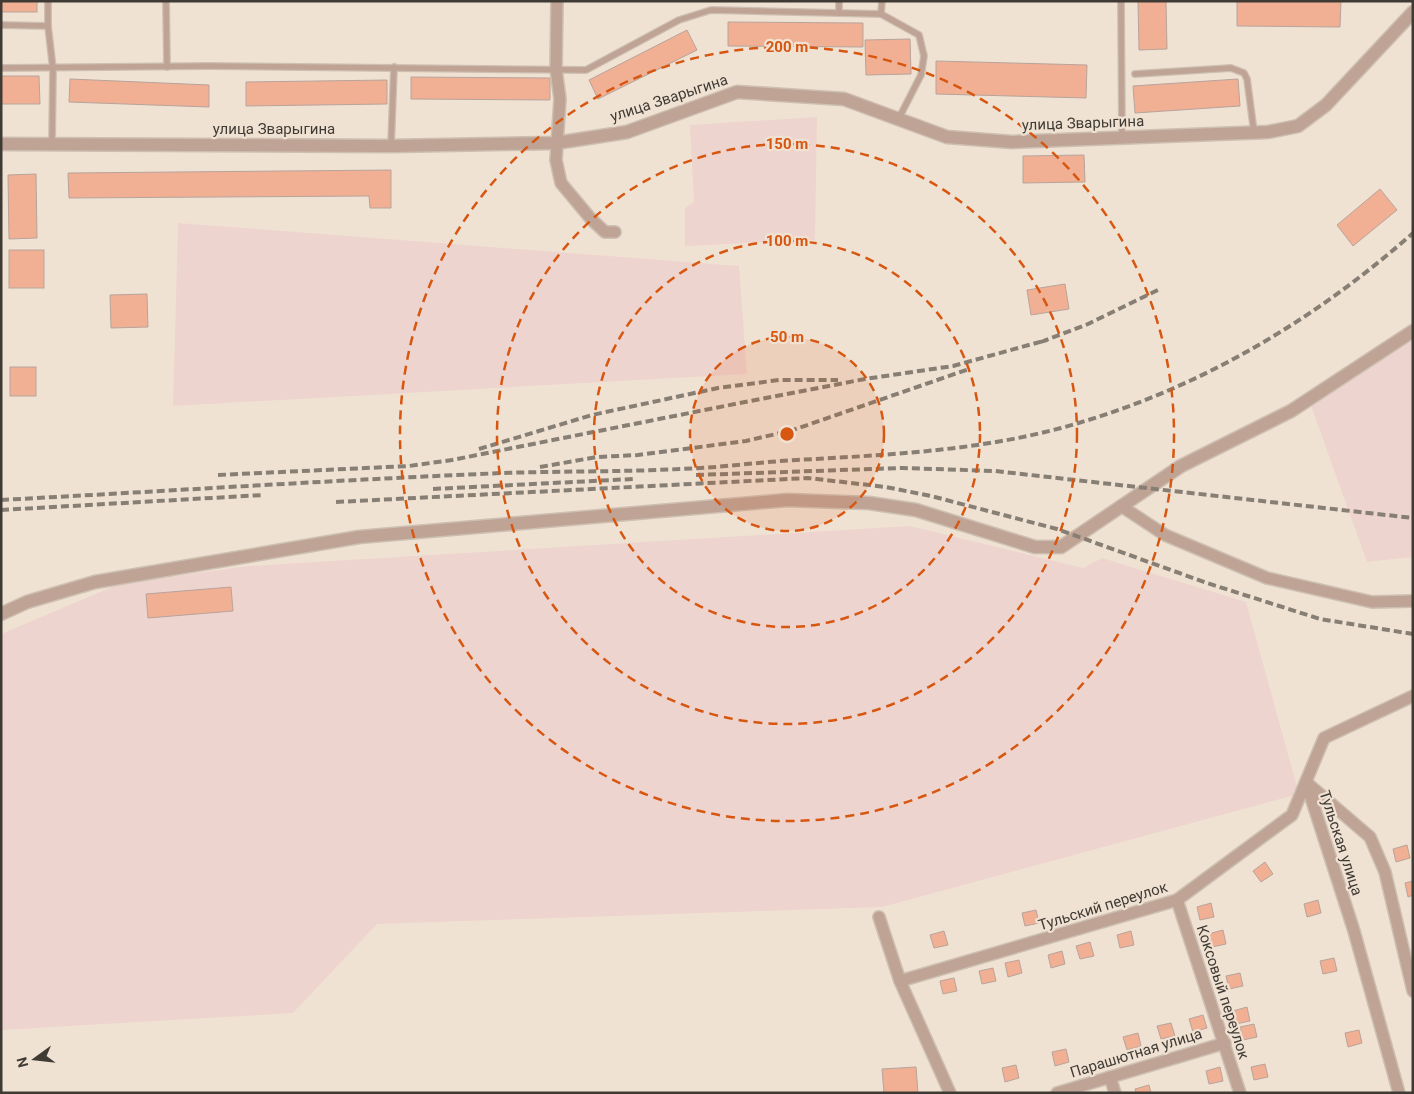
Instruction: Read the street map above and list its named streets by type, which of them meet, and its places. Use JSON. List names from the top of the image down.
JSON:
{
  "streets": {
    "street": [
      "улица Зварыгина",
      "Тульская улица",
      "Тульский переулок",
      "Коксовый переулок",
      "Парашютная улица"
    ]
  },
  "crossings": [
    ["Тульская улица", "Тульский переулок"],
    ["Тульский переулок", "Коксовый переулок"],
    ["Коксовый переулок", "Парашютная улица"]
  ],
  "north": "left",
  "rings": [
    "200 m",
    "150 m",
    "100 m",
    "50 m"
  ]
}
